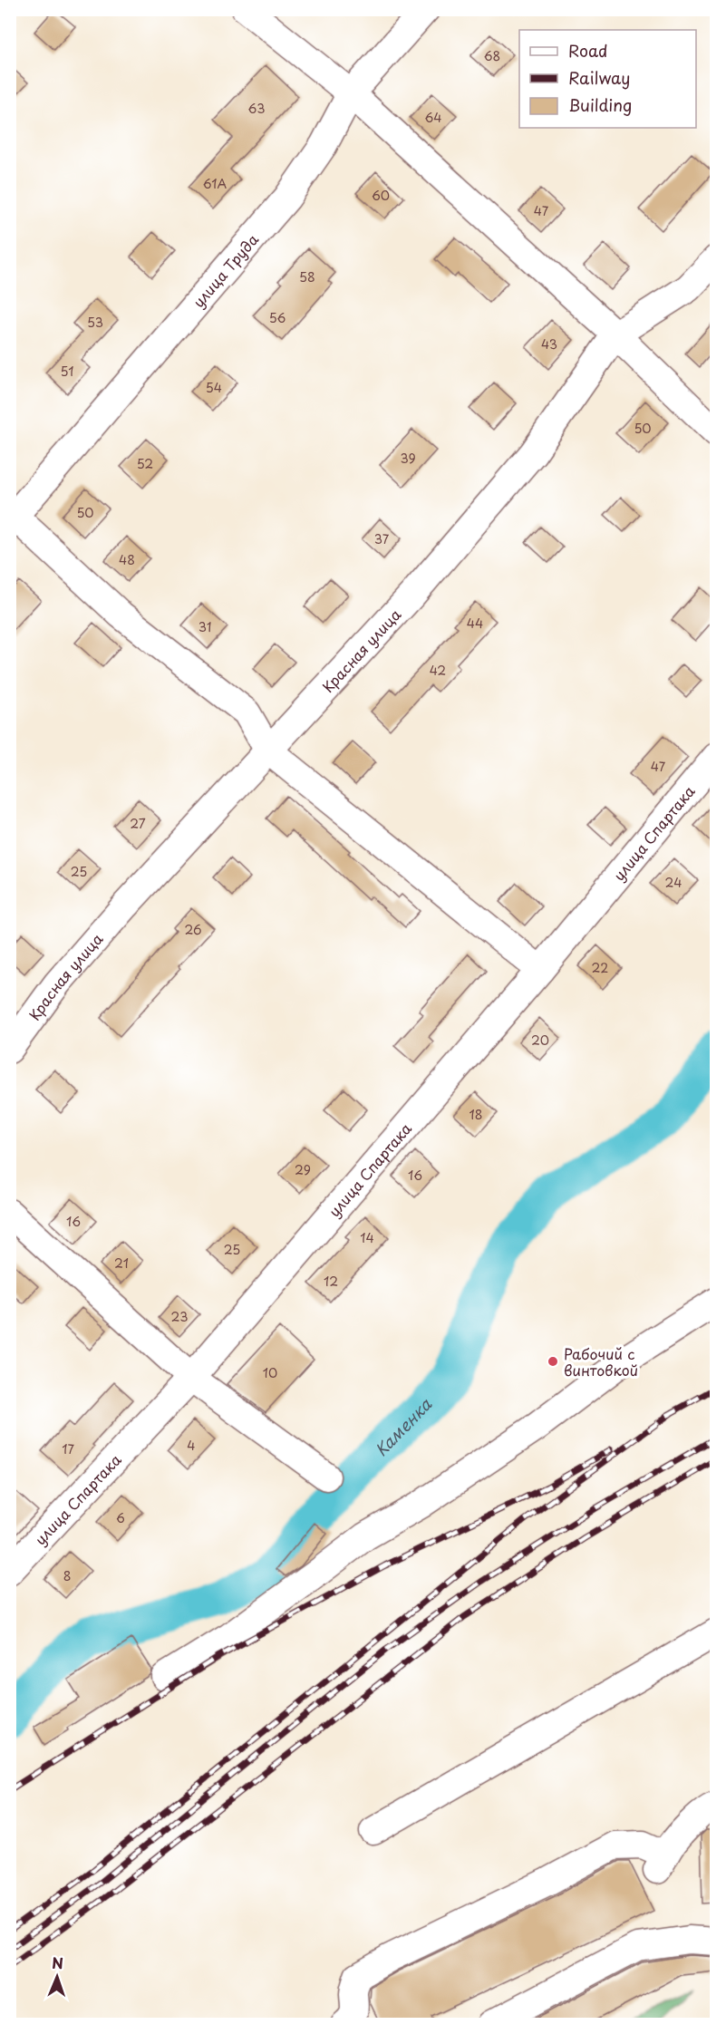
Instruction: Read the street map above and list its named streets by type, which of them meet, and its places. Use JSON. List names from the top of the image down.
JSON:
{
  "streets": {
    "street": ["улица Труда", "Красная улица", "улица Спартака"]
  },
  "water": ["Каменка"],
  "places": ["Рабочий с винтовкой"],
  "house_numbers": [
    "68",
    "63",
    "64",
    "61А",
    "60",
    "47",
    "58",
    "56",
    "53",
    "43",
    "51",
    "54",
    "50",
    "39",
    "52",
    "50",
    "37",
    "48",
    "44",
    "31",
    "42",
    "47",
    "27",
    "25",
    "24",
    "26",
    "22",
    "20",
    "18",
    "29",
    "16",
    "16",
    "14",
    "25",
    "21",
    "12",
    "23",
    "10",
    "4",
    "17",
    "6",
    "8"
  ],
  "legend": ["Road", "Railway", "Building"],
  "north": "top"
}
